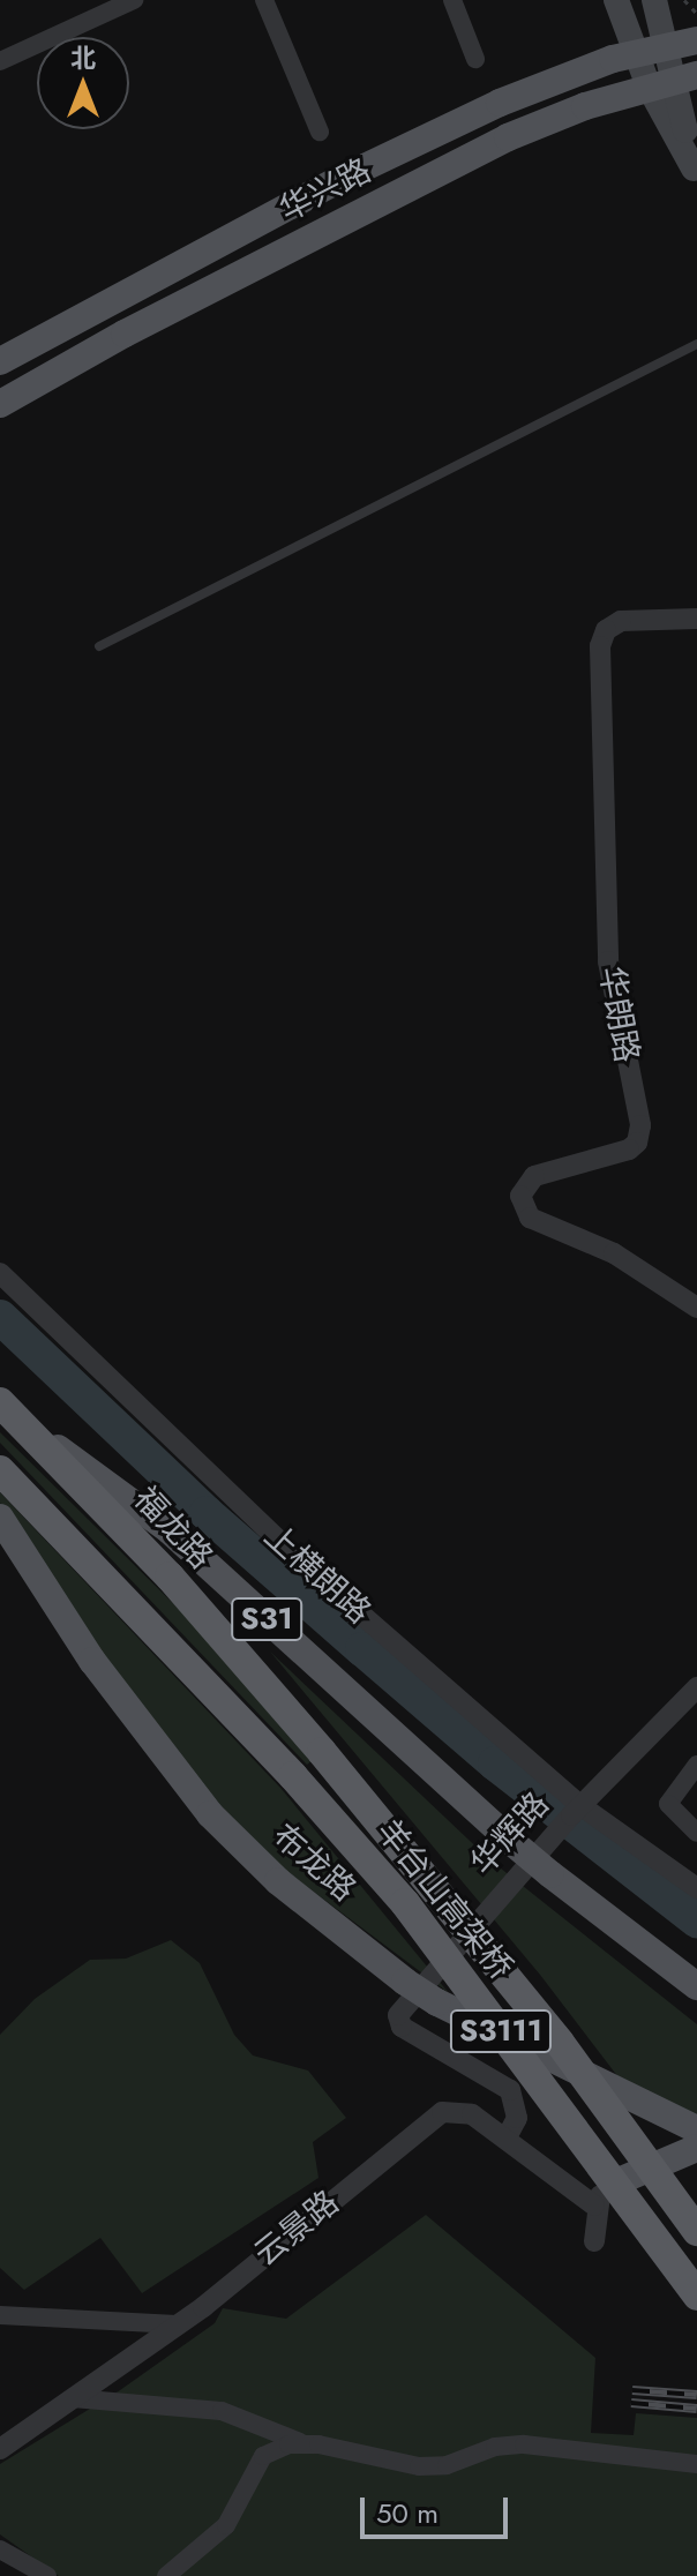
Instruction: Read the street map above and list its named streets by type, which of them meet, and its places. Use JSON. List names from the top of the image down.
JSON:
{
  "streets": {
    "highway": ["福龙路", "羊台山高架桥", "S3111"],
    "main road": ["华兴路", "S31", "布龙路"],
    "street": [
      "华朗路",
      "上横朗路",
      "华辉路",
      "云景路"
    ]
  },
  "crossings": [
    ["福龙路", "S31"],
    ["福龙路", "羊台山高架桥"],
    ["上横朗路", "华辉路"],
    ["华辉路", "云景路"]
  ],
  "scale_bar": "50 m",
  "north": "top"
}
